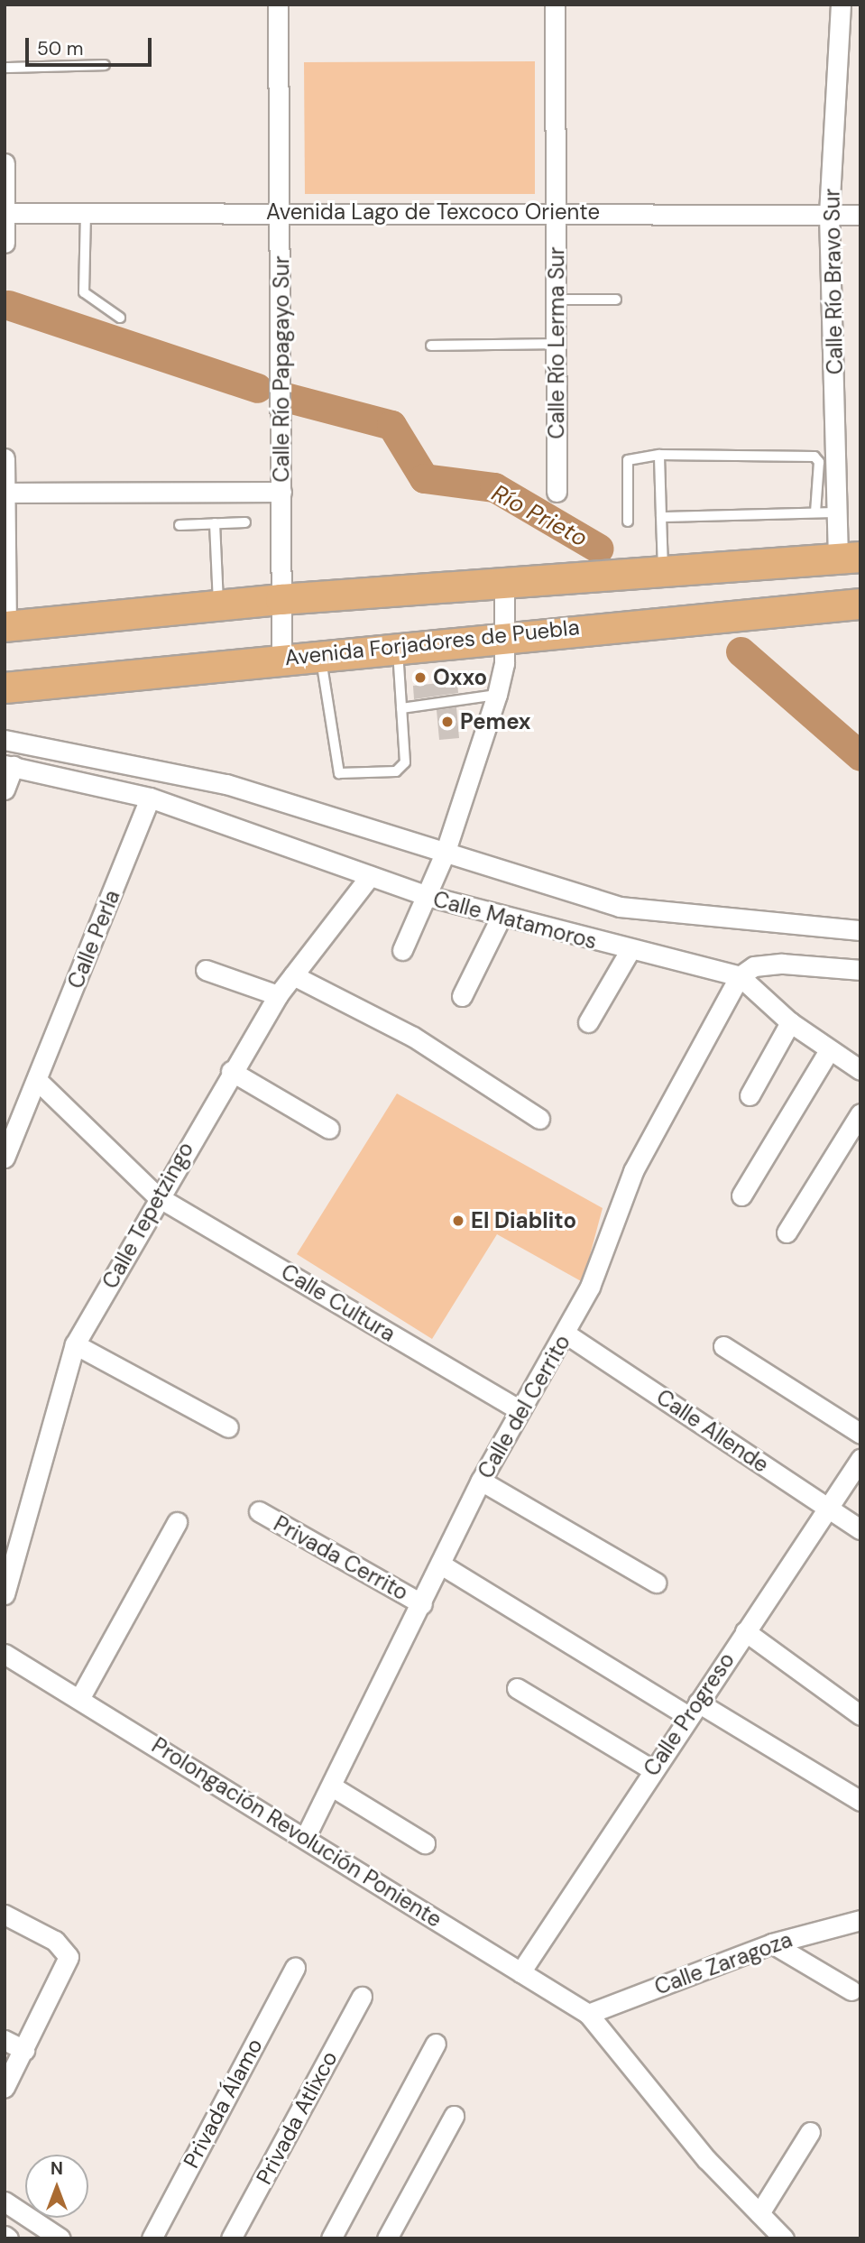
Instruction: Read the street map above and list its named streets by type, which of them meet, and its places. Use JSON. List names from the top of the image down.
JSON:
{
  "streets": {
    "main road": ["Avenida Forjadores de Puebla"],
    "street": [
      "Avenida Lago de Texcoco Oriente",
      "Calle Río Bravo Sur",
      "Calle Río Lerma Sur",
      "Calle Río Papagayo Sur",
      "Calle Matamoros",
      "Calle Perla",
      "Calle Tepetzingo",
      "Calle Cultura",
      "Calle del Cerrito",
      "Calle Allende",
      "Privada Cerrito",
      "Calle Progreso",
      "Prolongación Revolución Poniente",
      "Calle Zaragoza",
      "Privada Álamo",
      "Privada Atlixco"
    ]
  },
  "crossings": [
    ["Avenida Lago de Texcoco Oriente", "Calle Río Bravo Sur"],
    ["Avenida Lago de Texcoco Oriente", "Calle Río Lerma Sur"],
    ["Avenida Lago de Texcoco Oriente", "Calle Río Papagayo Sur"],
    ["Calle Río Papagayo Sur", "Avenida Forjadores de Puebla"],
    ["Calle Matamoros", "Calle Perla"],
    ["Calle Matamoros", "Calle Tepetzingo"],
    ["Calle Matamoros", "Calle del Cerrito"],
    ["Calle Perla", "Calle Cultura"],
    ["Calle Tepetzingo", "Calle Cultura"],
    ["Calle Cultura", "Calle del Cerrito"],
    ["Calle del Cerrito", "Calle Allende"],
    ["Calle del Cerrito", "Privada Cerrito"],
    ["Calle del Cerrito", "Prolongación Revolución Poniente"],
    ["Calle Allende", "Calle Progreso"],
    ["Calle Progreso", "Prolongación Revolución Poniente"],
    ["Prolongación Revolución Poniente", "Calle Zaragoza"]
  ],
  "water": ["Río Prieto"],
  "places": ["Oxxo", "Pemex", "El Diablito"],
  "scale_bar": "50 m",
  "north": "top"
}
